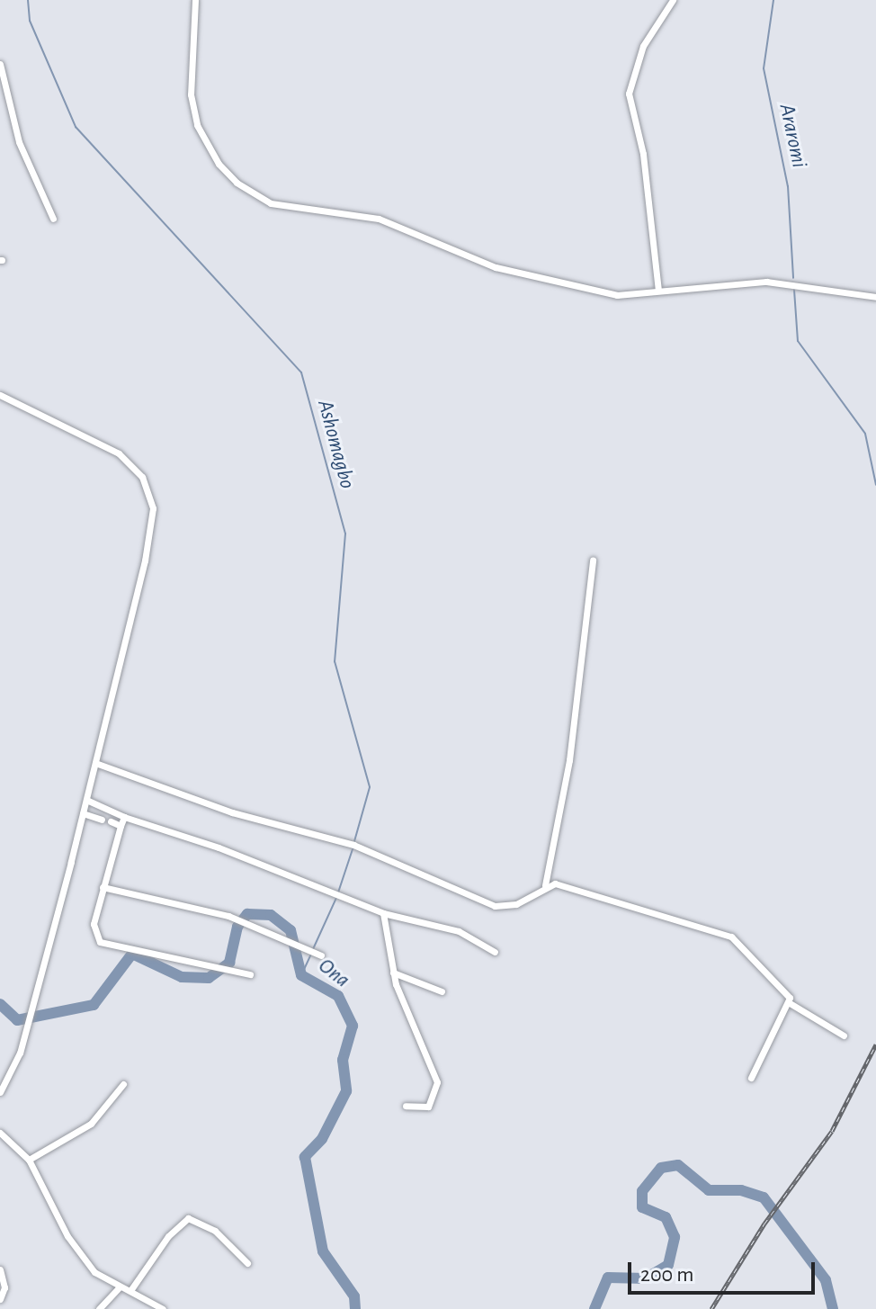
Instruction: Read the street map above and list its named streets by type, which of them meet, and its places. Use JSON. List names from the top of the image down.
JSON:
{
  "water": ["Araromi", "Ashomagbo", "Ona"],
  "scale_bar": "200 m"
}
